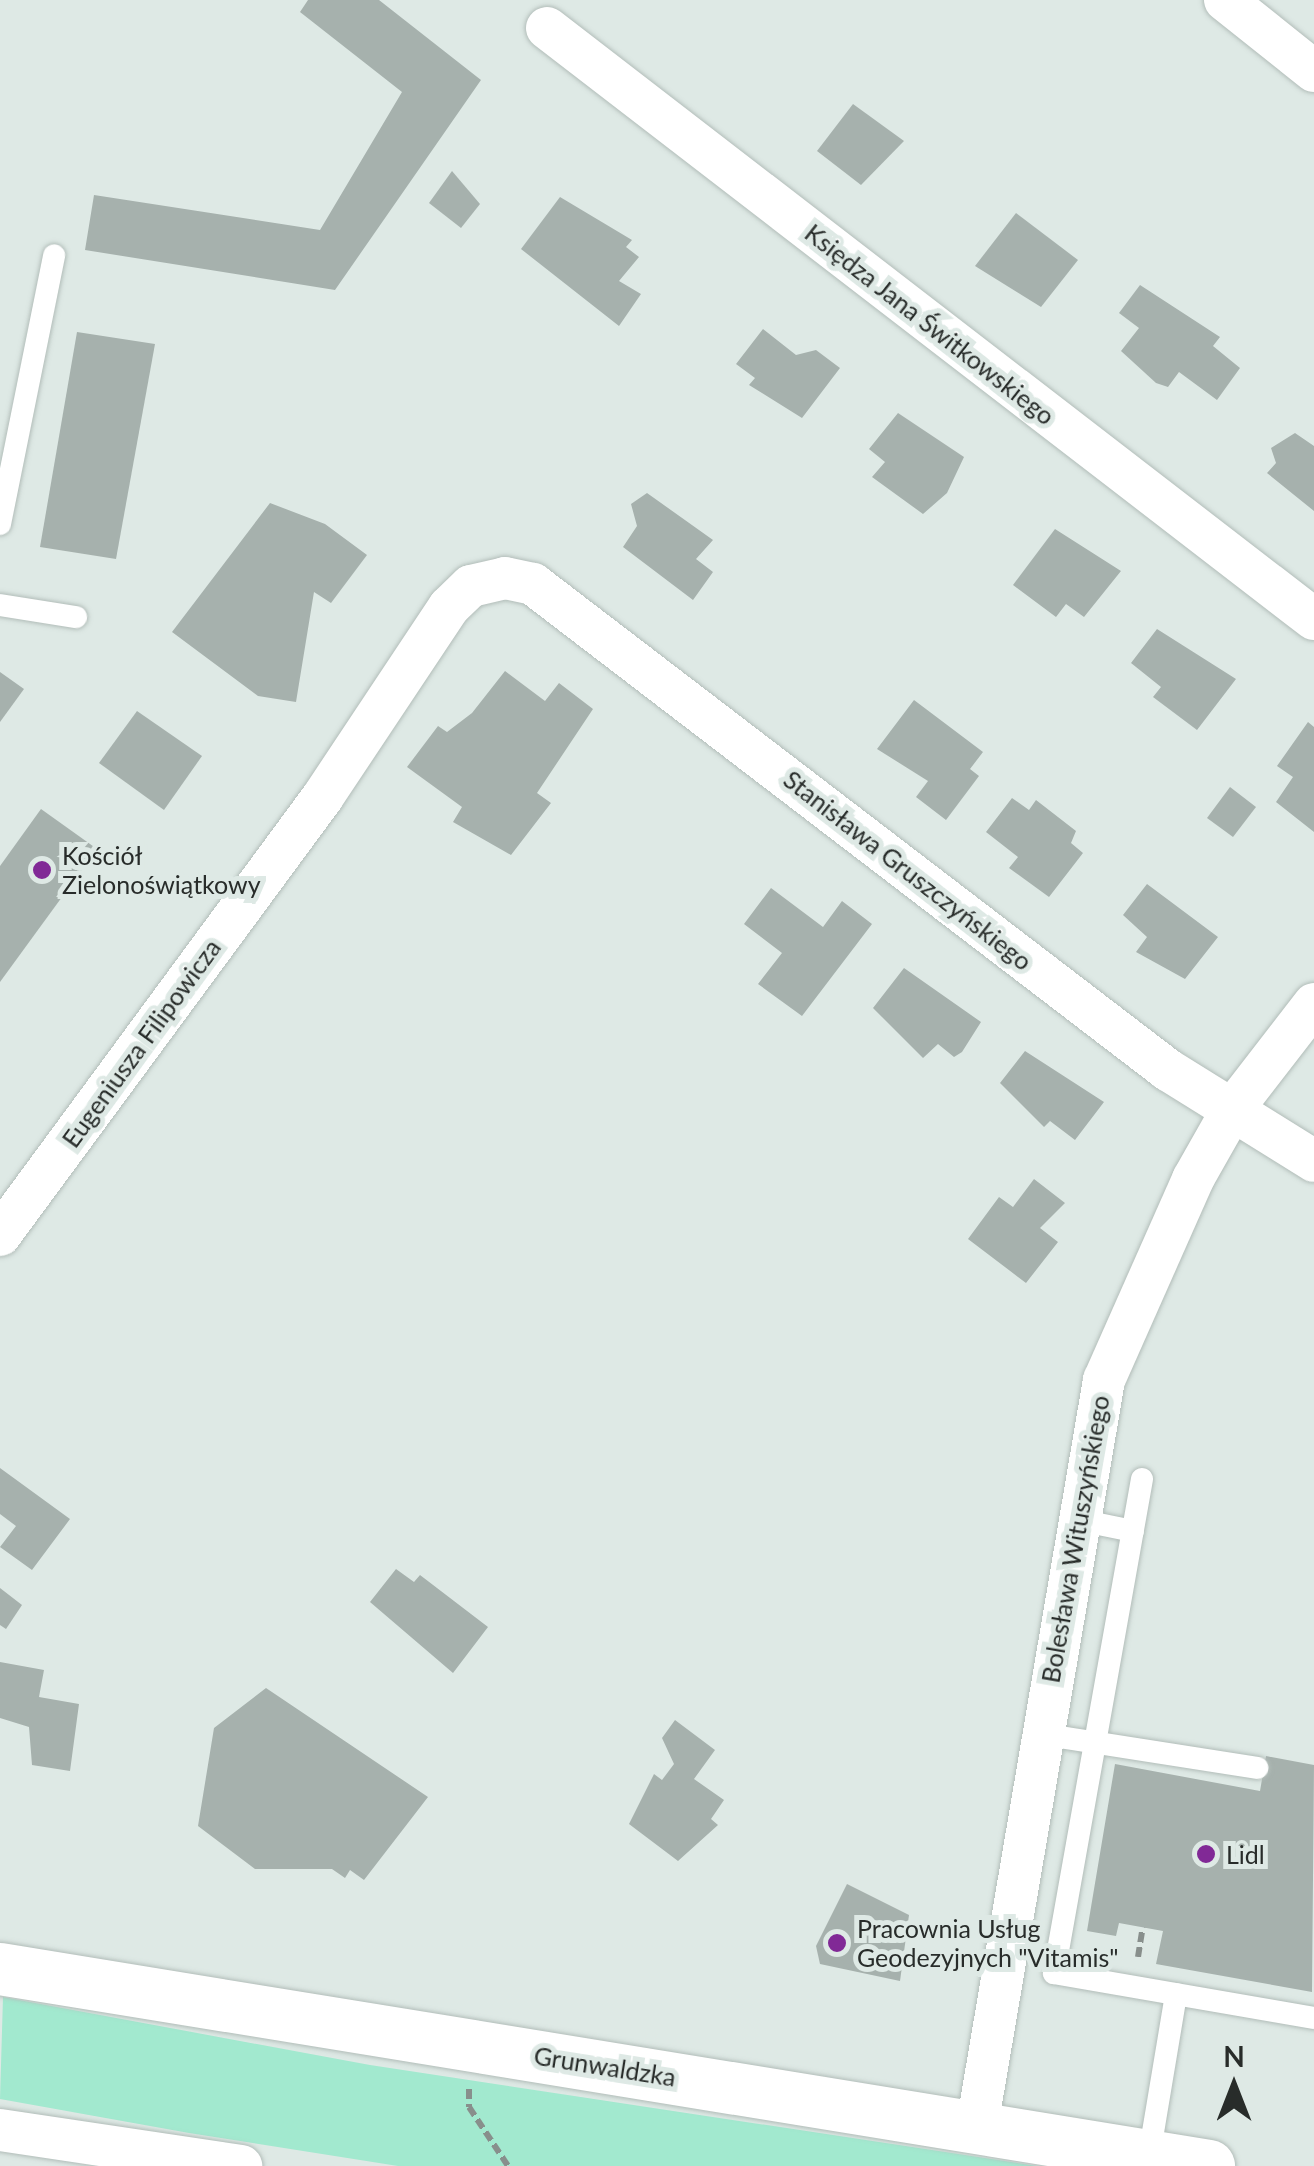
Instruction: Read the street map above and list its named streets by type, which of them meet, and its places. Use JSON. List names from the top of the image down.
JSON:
{
  "streets": {
    "street": [
      "Księdza Jana Świtkowskiego",
      "Stanisława Gruszczyńskiego",
      "Eugeniusza Filipowicza",
      "Bolesława Wituszyńskiego",
      "Grunwaldzka"
    ]
  },
  "crossings": [
    ["Stanisława Gruszczyńskiego", "Eugeniusza Filipowicza"],
    ["Stanisława Gruszczyńskiego", "Bolesława Wituszyńskiego"],
    ["Bolesława Wituszyńskiego", "Grunwaldzka"]
  ],
  "places": ["Kościół Zielonoświątkowy", "Lidl", "Pracownia Usług Geodezyjnych \"Vitamis\""],
  "north": "top"
}
